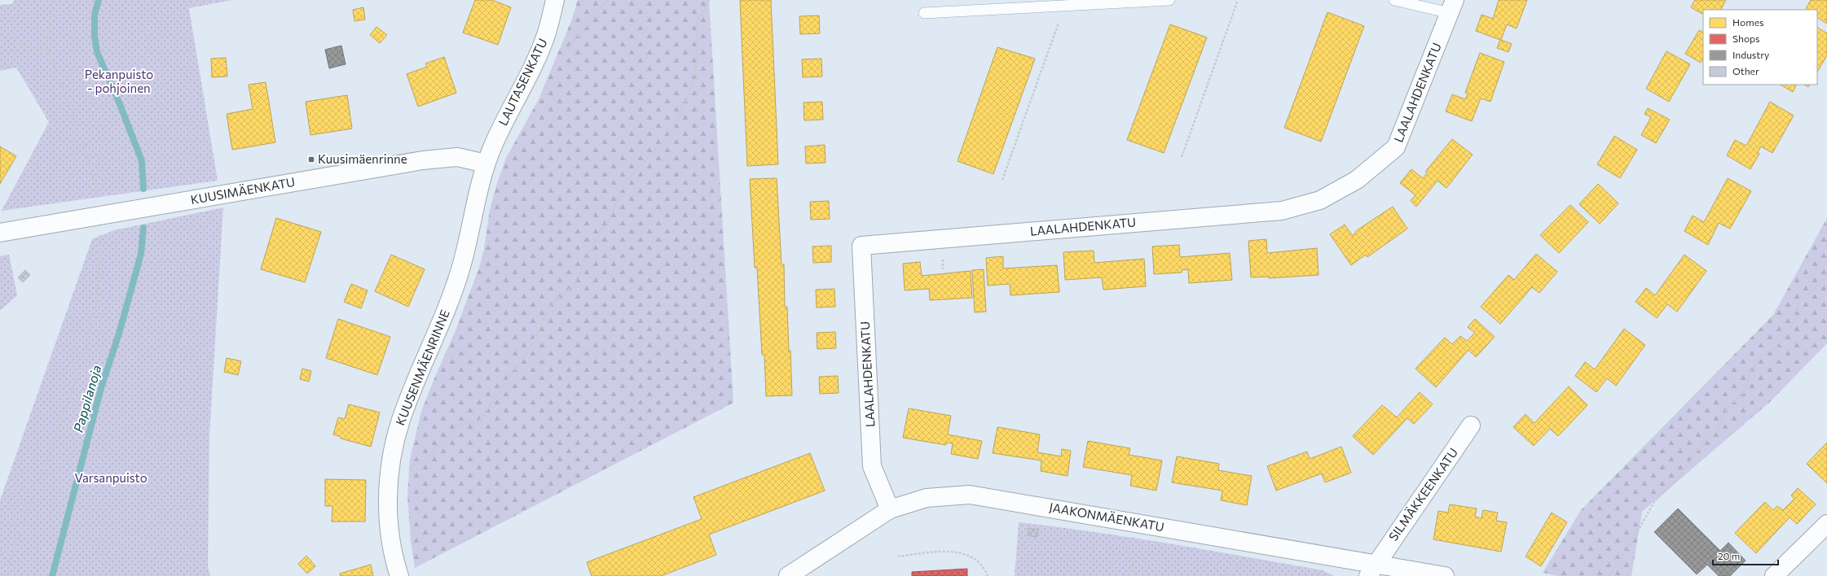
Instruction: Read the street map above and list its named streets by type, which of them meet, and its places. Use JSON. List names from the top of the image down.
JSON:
{
  "streets": {
    "street": [
      "LAUTASENKATU",
      "LAALAHDENKATU",
      "KUUSIMÄENKATU",
      "KUUSENMÄENRINNE",
      "SILMÄKKEENKATU",
      "JAAKONMÄENKATU"
    ]
  },
  "crossings": [
    ["LAUTASENKATU", "KUUSIMÄENKATU"],
    ["LAUTASENKATU", "KUUSENMÄENRINNE"],
    ["LAALAHDENKATU", "JAAKONMÄENKATU"],
    ["KUUSIMÄENKATU", "KUUSENMÄENRINNE"],
    ["SILMÄKKEENKATU", "JAAKONMÄENKATU"]
  ],
  "water": ["Pappilanoja"],
  "parks": ["Pekanpuisto - pohjoinen", "Varsanpuisto"],
  "places": {
    "transit": ["Kuusimäenrinne"]
  },
  "legend": [
    "Homes",
    "Shops",
    "Industry",
    "Other"
  ],
  "scale_bar": "20 m"
}
